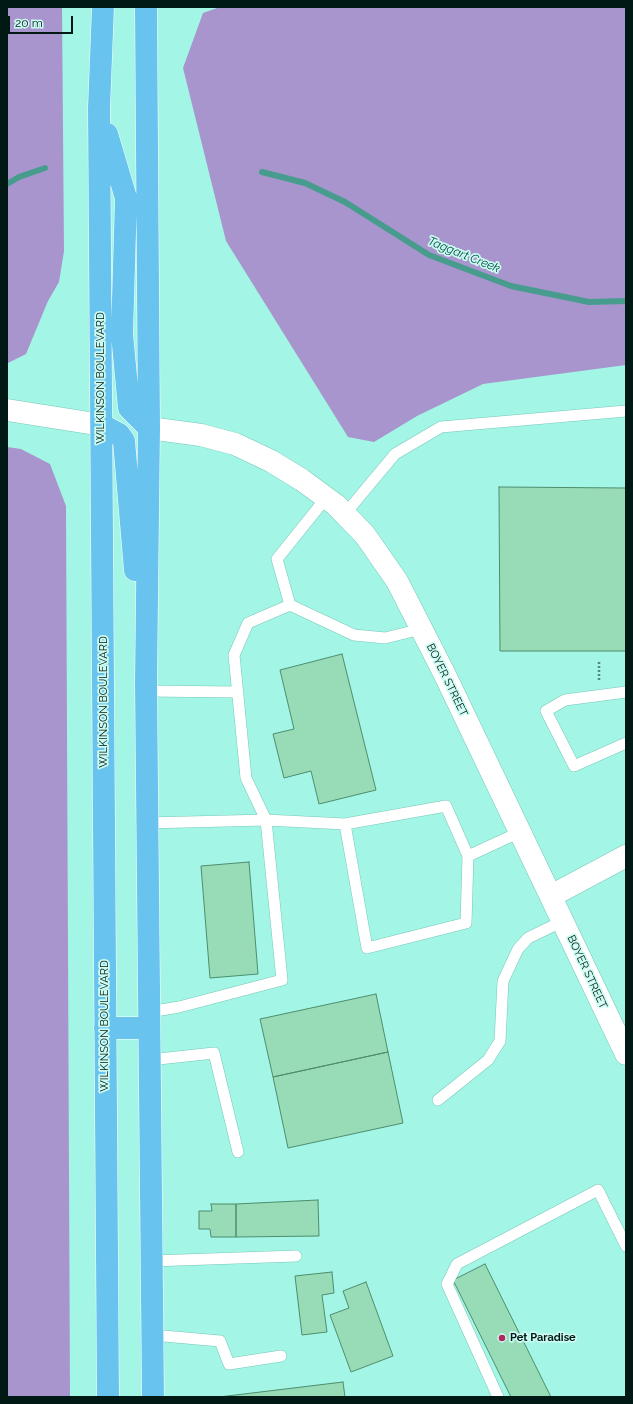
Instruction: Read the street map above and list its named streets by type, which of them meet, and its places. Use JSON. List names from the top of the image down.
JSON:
{
  "streets": {
    "main road": ["WILKINSON BOULEVARD", "BOYER STREET"]
  },
  "water": ["Taggart Creek"],
  "places": ["Pet Paradise"],
  "scale_bar": "20 m"
}
